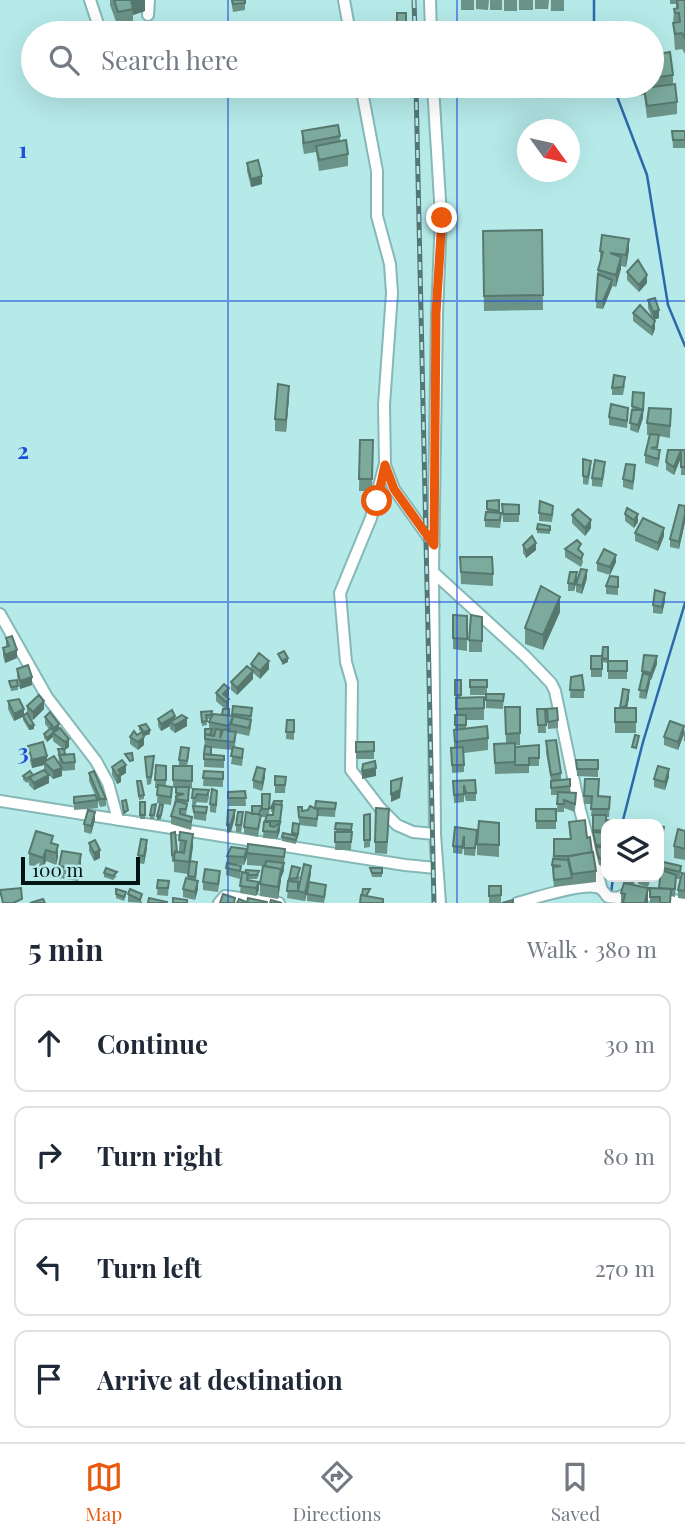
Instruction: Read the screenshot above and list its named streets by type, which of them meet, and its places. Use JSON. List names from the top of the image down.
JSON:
{
  "scale_bar": "100 m",
  "north": "bottom right",
  "page": {
    "search": "Search here",
    "scale": "100 m",
    "heading": ["5 min", "Walk · 380 m"],
    "list": [
      ["Continue", "30 m"],
      ["Turn right", "80 m"],
      ["Turn left", "270 m"],
      "Arrive at destination"
    ],
    "nav": ["Map", "Directions", "Saved"]
  },
  "grid": {
    "rows": ["1", "2", "3"]
  }
}
